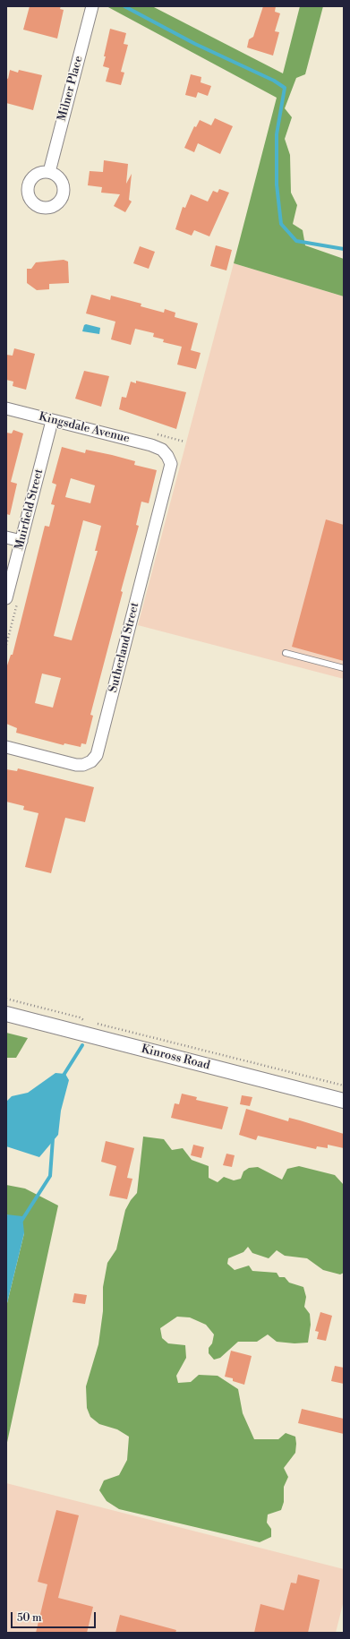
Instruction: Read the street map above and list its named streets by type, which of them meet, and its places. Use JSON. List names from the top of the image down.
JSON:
{
  "streets": {
    "street": [
      "Milner Place",
      "Kingsdale Avenue",
      "Muirfield Street",
      "Sutherland Street",
      "Kinross Road"
    ]
  },
  "crossings": [
    ["Kingsdale Avenue", "Muirfield Street"],
    ["Kingsdale Avenue", "Sutherland Street"]
  ],
  "scale_bar": "50 m"
}
